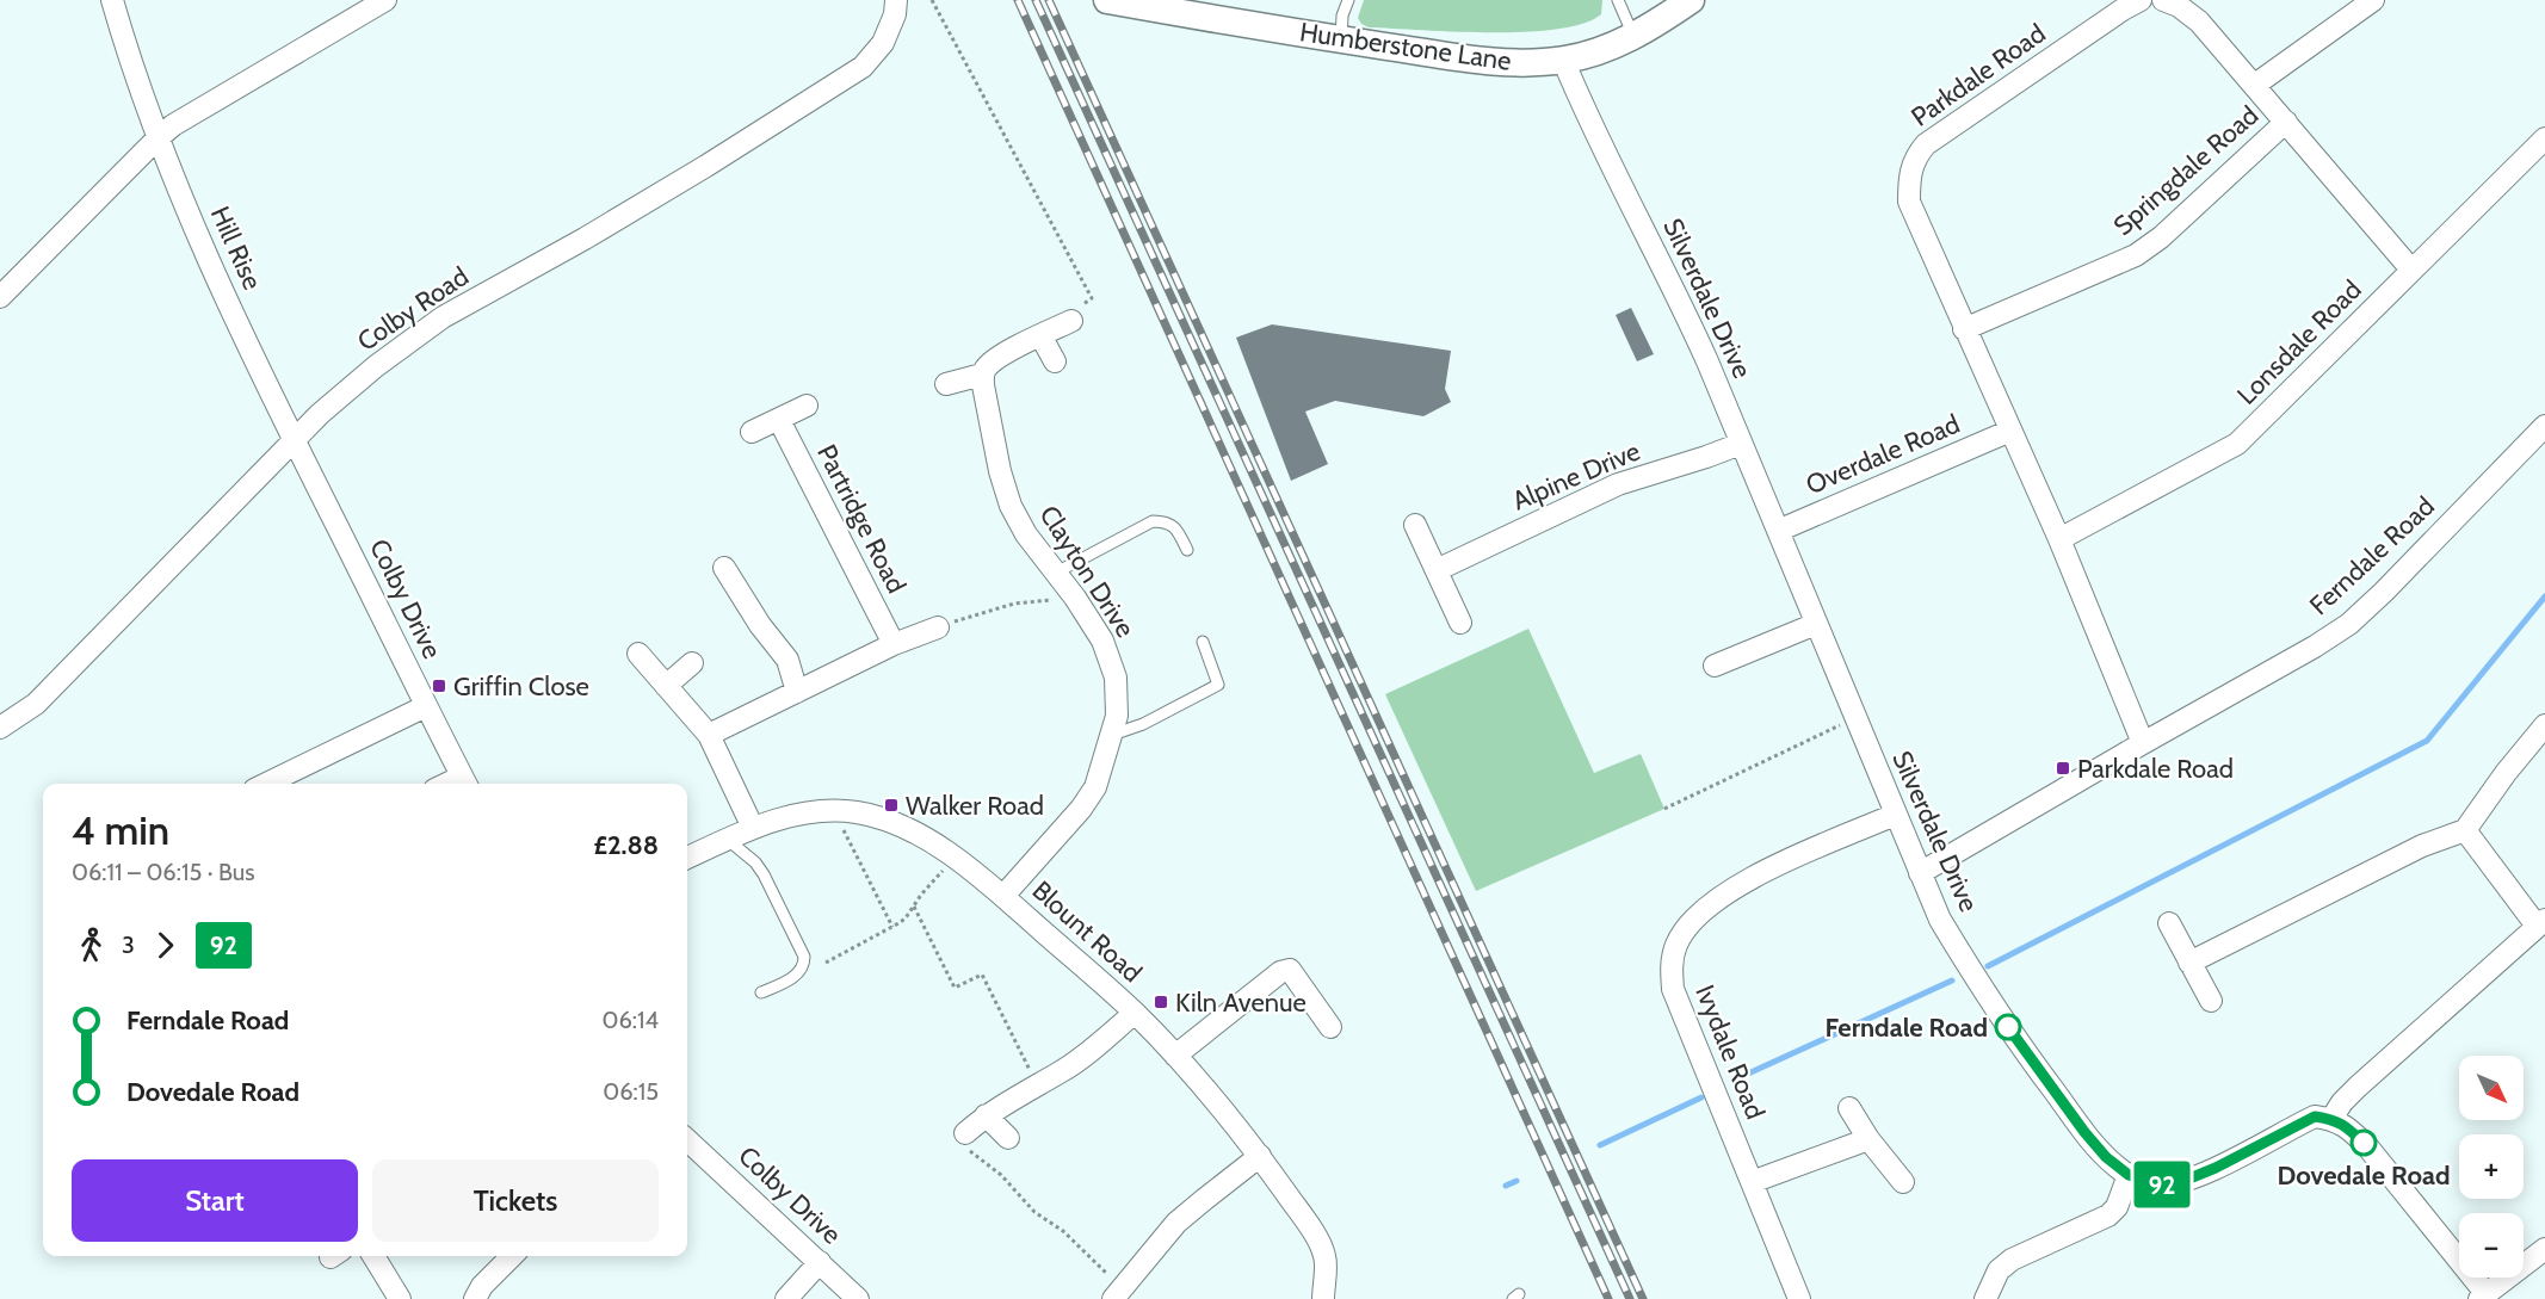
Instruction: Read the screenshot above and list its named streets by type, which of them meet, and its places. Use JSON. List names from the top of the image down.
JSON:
{
  "streets": {
    "street": [
      "Humberstone Lane",
      "Parkdale Road",
      "Springdale Road",
      "Hill Rise",
      "Silverdale Drive",
      "Colby Road",
      "Lonsdale Road",
      "Overdale Road",
      "Alpine Drive",
      "Partridge Road",
      "Ferndale Road",
      "Clayton Drive",
      "Colby Drive",
      "Blount Road",
      "Ivydale Road"
    ]
  },
  "crossings": [
    ["Humberstone Lane", "Silverdale Drive"],
    ["Parkdale Road", "Springdale Road"],
    ["Parkdale Road", "Lonsdale Road"],
    ["Parkdale Road", "Overdale Road"],
    ["Parkdale Road", "Ferndale Road"],
    ["Hill Rise", "Colby Road"],
    ["Hill Rise", "Colby Drive"],
    ["Silverdale Drive", "Overdale Road"],
    ["Silverdale Drive", "Alpine Drive"],
    ["Silverdale Drive", "Ferndale Road"],
    ["Silverdale Drive", "Ivydale Road"],
    ["Clayton Drive", "Blount Road"]
  ],
  "places": {
    "transit": [
      "Griffin Close",
      "Parkdale Road",
      "Walker Road",
      "Kiln Avenue"
    ],
    "other": ["Ferndale Road", "Dovedale Road"]
  },
  "lines": ["bus line 92"],
  "north": "bottom right",
  "page": {
    "on_map": "92",
    "heading": ["4 min", "06:11 – 06:15 · Bus", "£2.88"],
    "legs": ["3", "92"],
    "list": [
      {
        "name": "Ferndale Road",
        "value": "06:14"
      },
      {
        "name": "Dovedale Road",
        "value": "06:15"
      }
    ],
    "map_buttons": ["+", "−"],
    "buttons": ["Start", "Tickets"]
  }
}
